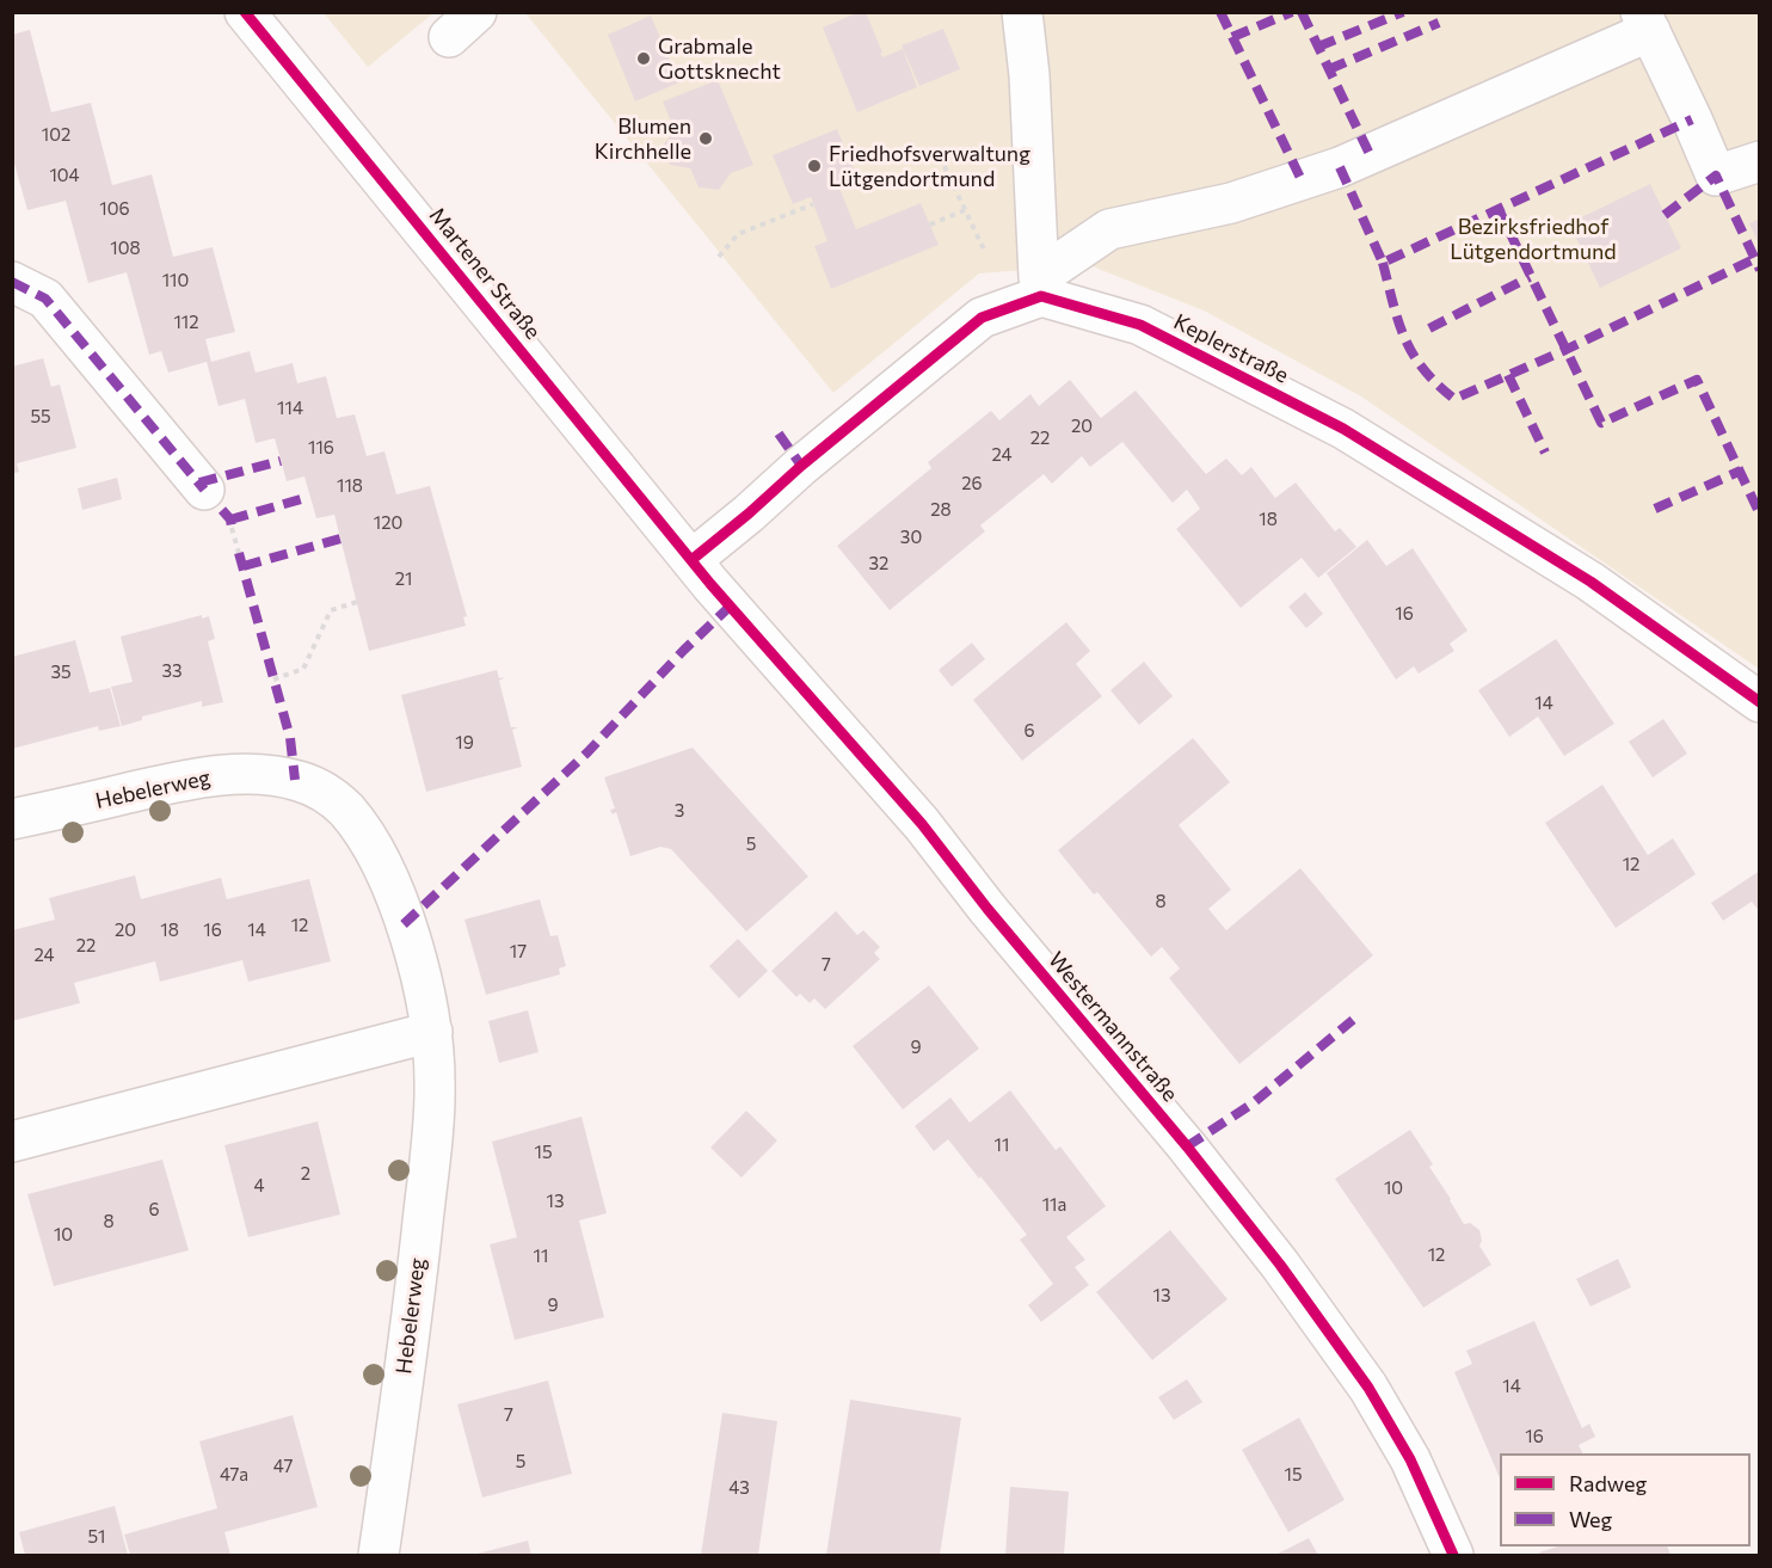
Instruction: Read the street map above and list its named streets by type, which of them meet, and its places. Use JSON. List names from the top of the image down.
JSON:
{
  "streets": {
    "street": [
      "Martener Straße",
      "Keplerstraße",
      "Hebelerweg",
      "Westermannstraße"
    ]
  },
  "crossings": [
    ["Martener Straße", "Keplerstraße"],
    ["Martener Straße", "Westermannstraße"],
    ["Keplerstraße", "Westermannstraße"]
  ],
  "parks": ["Bezirksfriedhof Lütgendortmund"],
  "places": ["Grabmale Gottsknecht", "Blumen Kirchhelle", "Friedhofsverwaltung Lütgendortmund"],
  "house_numbers": [
    "102",
    "104",
    "106",
    "108",
    "110",
    "112",
    "114",
    "55",
    "20",
    "22",
    "116",
    "24",
    "26",
    "118",
    "28",
    "18",
    "120",
    "30",
    "32",
    "21",
    "16",
    "33",
    "35",
    "14",
    "6",
    "19",
    "3",
    "5",
    "12",
    "8",
    "12",
    "20",
    "18",
    "16",
    "14",
    "22",
    "17",
    "24",
    "7",
    "9",
    "11",
    "15",
    "2",
    "4",
    "10",
    "13",
    "11a",
    "6",
    "8",
    "10",
    "12",
    "11",
    "13",
    "9",
    "14",
    "7",
    "16",
    "5",
    "47",
    "47a",
    "15",
    "43",
    "51"
  ],
  "legend": ["Radweg", "Weg"]
}
